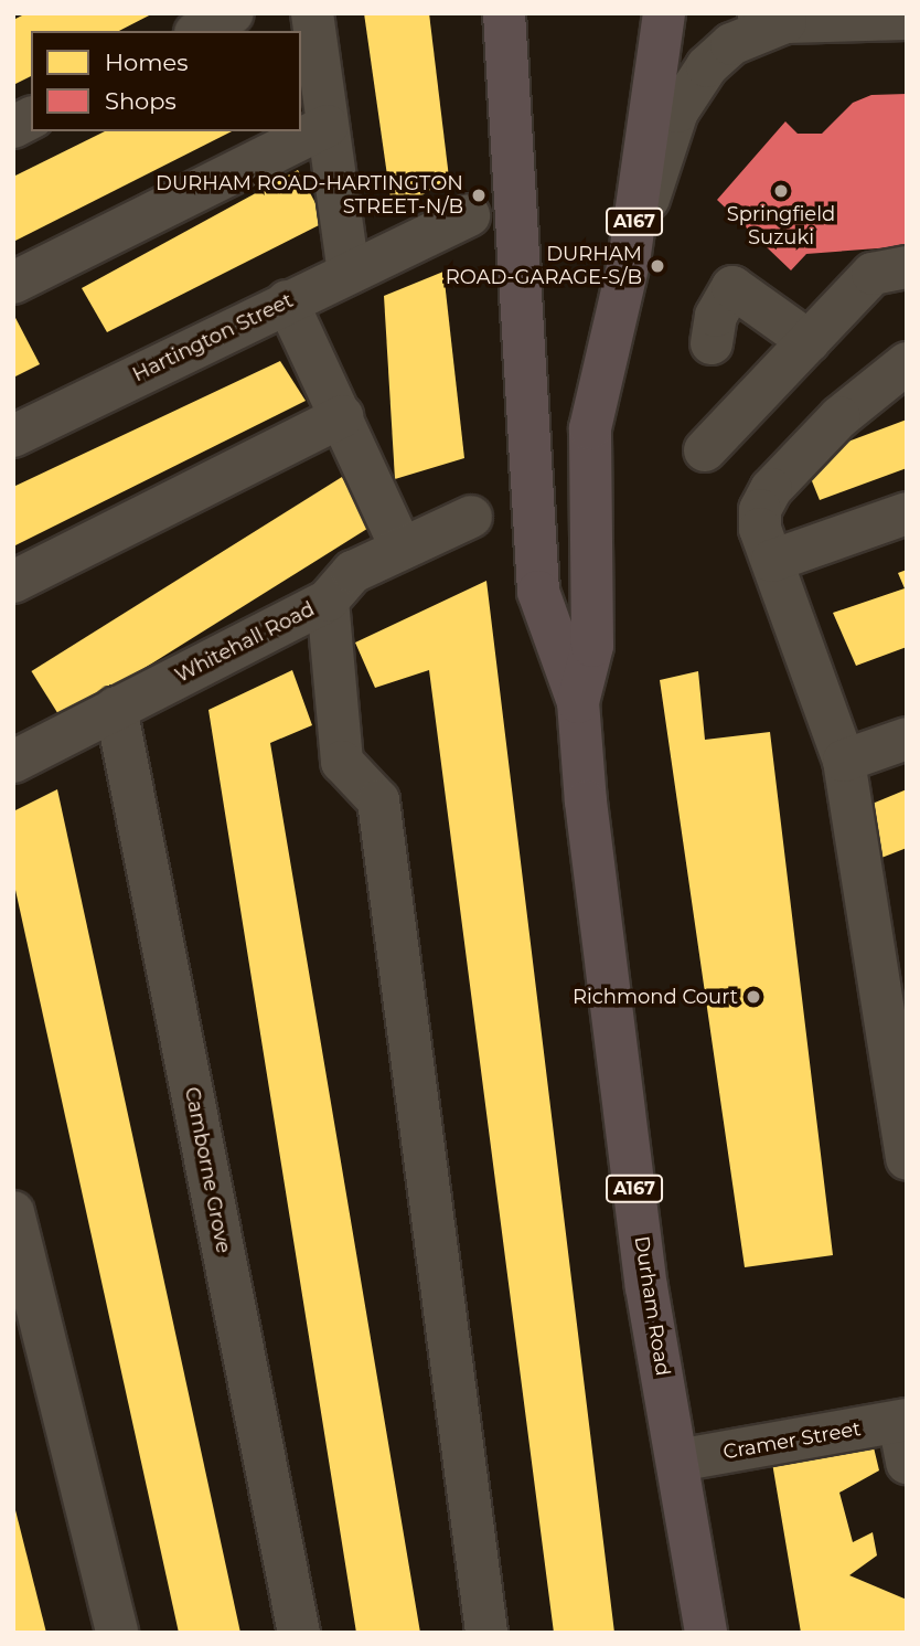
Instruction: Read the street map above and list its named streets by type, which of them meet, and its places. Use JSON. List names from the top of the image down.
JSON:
{
  "streets": {
    "main road": ["A167", "Durham Road"],
    "street": [
      "Hartington Street",
      "Whitehall Road",
      "Camborne Grove",
      "Cramer Street"
    ]
  },
  "crossings": [
    ["A167", "Durham Road"],
    ["Whitehall Road", "Camborne Grove"],
    ["Durham Road", "Cramer Street"]
  ],
  "places": [
    "Springfield Suzuki",
    "DURHAM ROAD-HARTINGTON STREET-N/B",
    "DURHAM ROAD-GARAGE-S/B",
    "Richmond Court"
  ],
  "legend": ["Homes", "Shops"]
}
